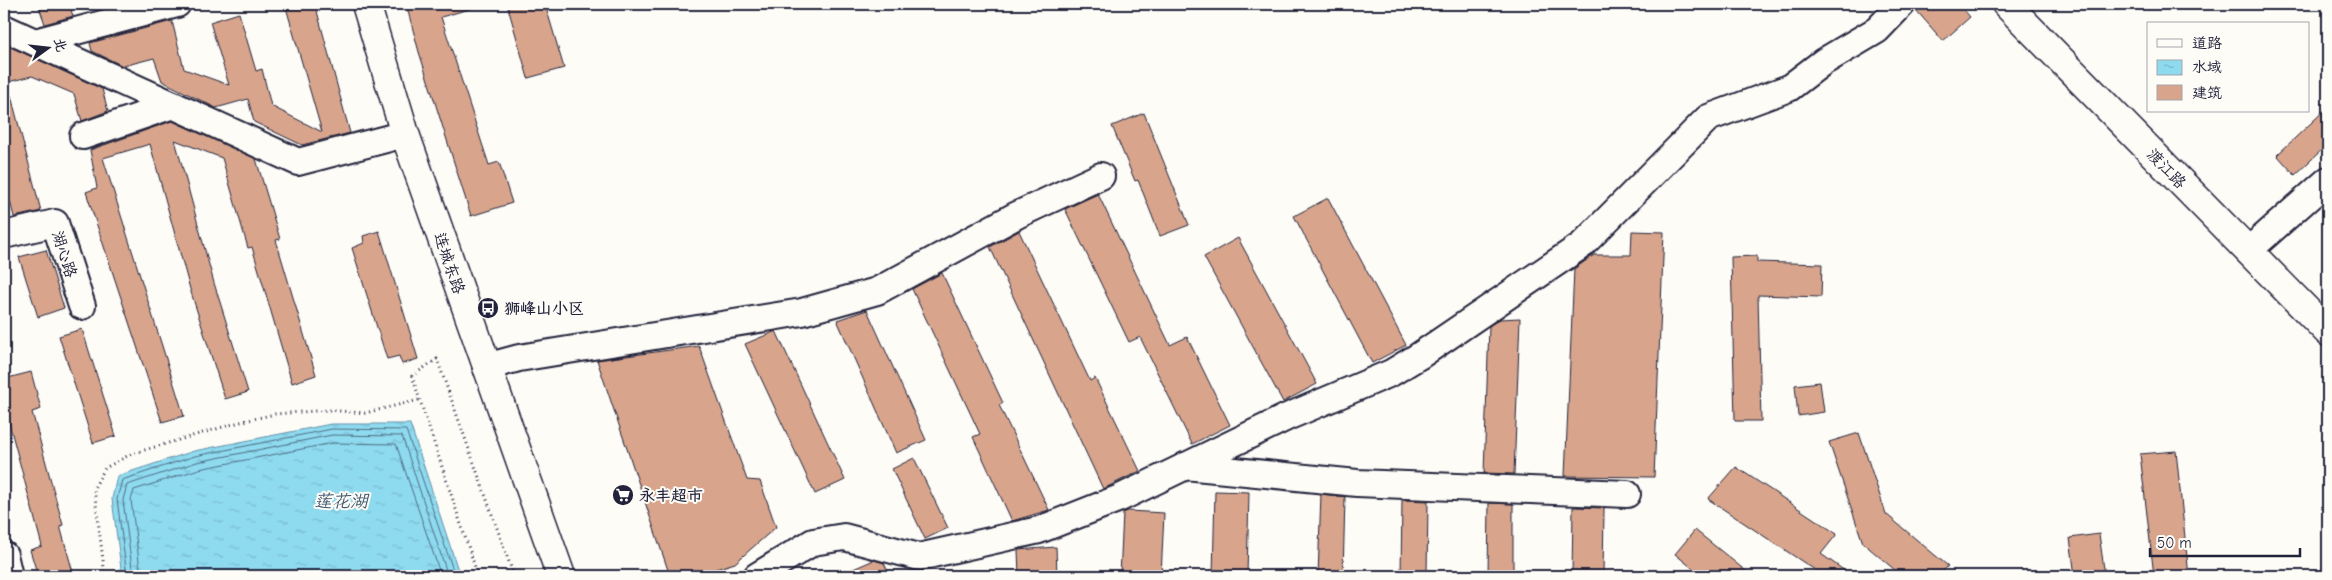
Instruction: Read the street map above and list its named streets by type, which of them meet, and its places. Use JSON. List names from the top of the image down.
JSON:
{
  "streets": {
    "main road": ["渡江路", "连城东路"],
    "lane": ["湖心路"]
  },
  "water": ["莲花湖"],
  "places": {
    "bus stop": ["狮峰山小区"],
    "supermarket": ["永丰超市"]
  },
  "legend": ["道路", "水域", "建筑"],
  "scale_bar": "50 m",
  "north": "right"
}
